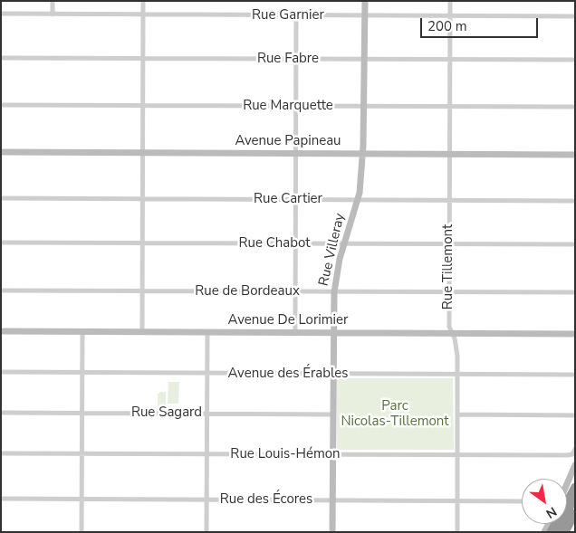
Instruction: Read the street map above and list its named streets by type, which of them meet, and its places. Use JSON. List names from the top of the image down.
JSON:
{
  "streets": {
    "main road": ["Avenue Papineau", "Rue Villeray", "Avenue De Lorimier"],
    "street": [
      "Rue Garnier",
      "Rue Fabre",
      "Rue Marquette",
      "Rue Cartier",
      "Rue Chabot",
      "Rue Tillemont",
      "Rue de Bordeaux",
      "Avenue des Érables",
      "Rue Sagard",
      "Rue Louis-Hémon",
      "Rue des Écores"
    ]
  },
  "crossings": [
    ["Rue Garnier", "Rue Villeray"],
    ["Rue Garnier", "Rue Tillemont"],
    ["Rue Fabre", "Rue Villeray"],
    ["Rue Fabre", "Rue Tillemont"],
    ["Rue Marquette", "Rue Villeray"],
    ["Rue Marquette", "Rue Tillemont"],
    ["Avenue Papineau", "Rue Villeray"],
    ["Avenue Papineau", "Rue Tillemont"],
    ["Rue Cartier", "Rue Villeray"],
    ["Rue Cartier", "Rue Tillemont"],
    ["Rue Chabot", "Rue Villeray"],
    ["Rue Chabot", "Rue Tillemont"],
    ["Rue Villeray", "Rue de Bordeaux"],
    ["Rue Villeray", "Avenue De Lorimier"],
    ["Rue Villeray", "Avenue des Érables"],
    ["Rue Villeray", "Rue Sagard"],
    ["Rue Villeray", "Rue Louis-Hémon"],
    ["Rue Villeray", "Rue des Écores"],
    ["Rue Tillemont", "Rue de Bordeaux"],
    ["Rue Tillemont", "Avenue De Lorimier"],
    ["Rue Tillemont", "Avenue des Érables"],
    ["Rue Tillemont", "Rue Louis-Hémon"],
    ["Rue Tillemont", "Rue des Écores"]
  ],
  "parks": ["Parc Nicolas-Tillemont"],
  "scale_bar": "200 m",
  "north": "bottom right"
}
